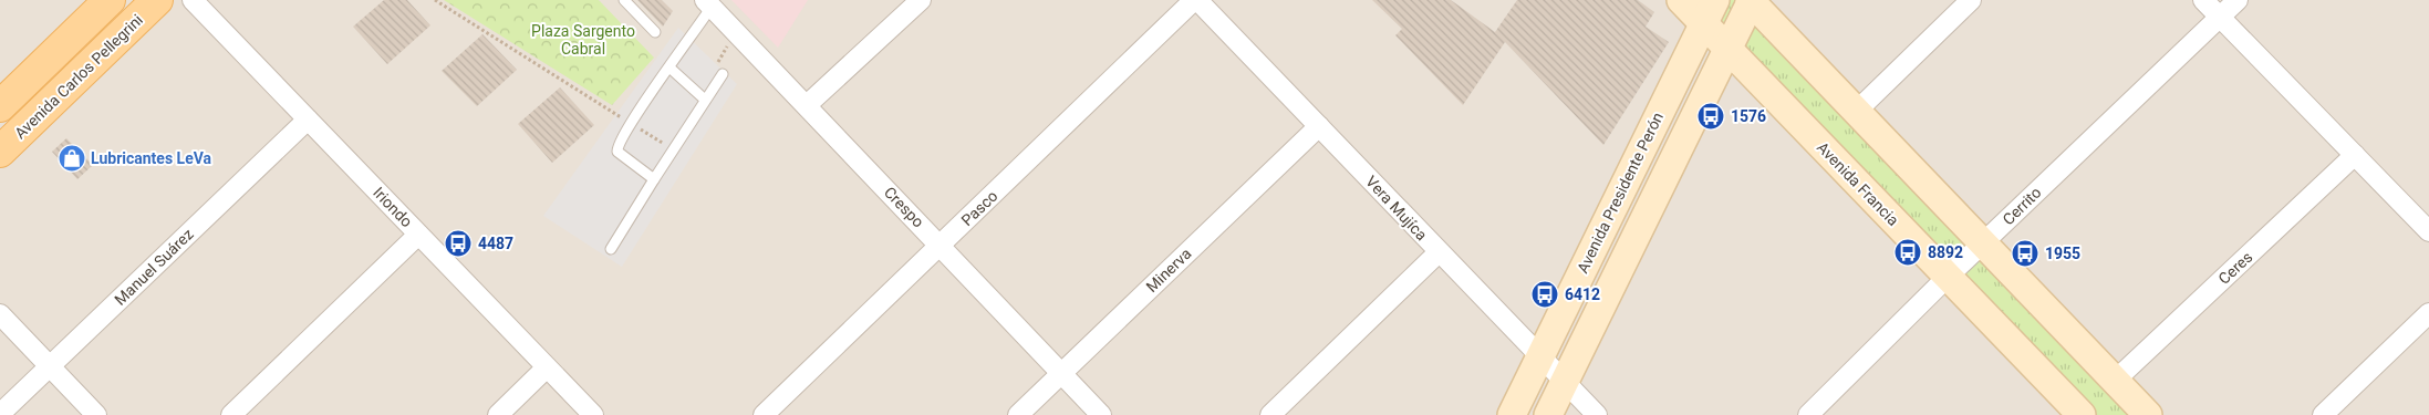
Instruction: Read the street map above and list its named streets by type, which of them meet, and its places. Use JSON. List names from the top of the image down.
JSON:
{
  "streets": {
    "main road": ["Avenida Carlos Pellegrini", "Avenida Francia", "Avenida Presidente Perón"],
    "street": [
      "Cerrito",
      "Iriondo",
      "Crespo",
      "Pasco",
      "Vera Mujíca",
      "Manuel Suárez",
      "Ceres",
      "Minerva"
    ]
  },
  "crossings": [
    ["Avenida Francia", "Avenida Presidente Perón"],
    ["Avenida Francia", "Cerrito"],
    ["Avenida Presidente Perón", "Vera Mujíca"],
    ["Iriondo", "Manuel Suárez"],
    ["Crespo", "Pasco"],
    ["Crespo", "Minerva"],
    ["Pasco", "Vera Mujíca"],
    ["Vera Mujíca", "Minerva"]
  ],
  "parks": ["Plaza Sargento Cabral"],
  "places": {
    "bus stop": [
      "1576",
      "4487",
      "8892",
      "1955",
      "6412"
    ],
    "shop": ["Lubricantes LeVa"]
  }
}
